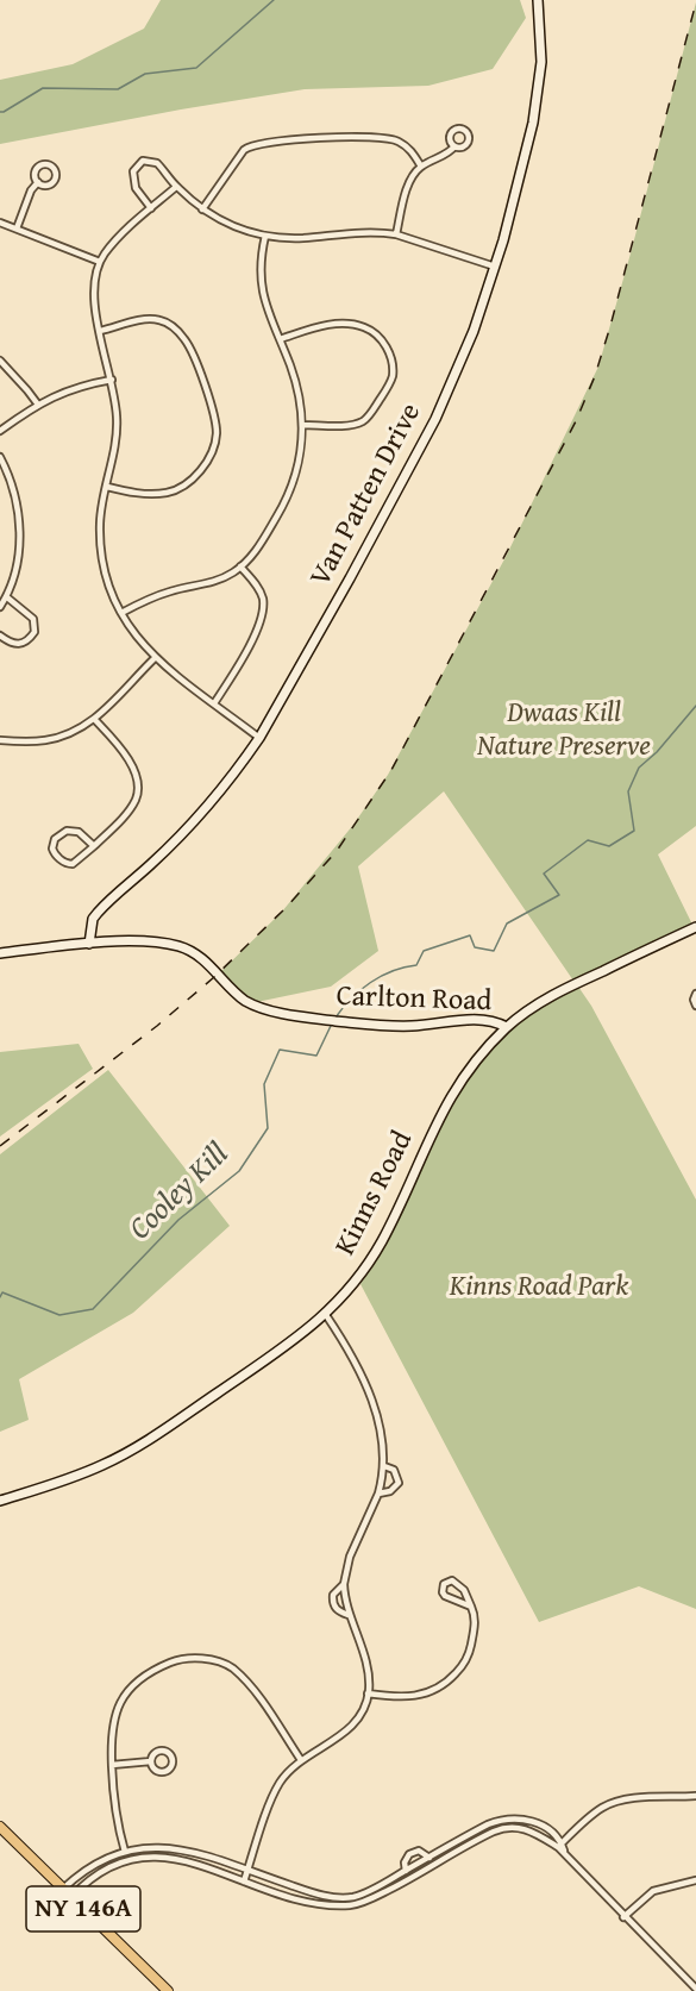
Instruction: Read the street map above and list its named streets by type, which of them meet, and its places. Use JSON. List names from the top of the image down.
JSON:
{
  "streets": {
    "main road": ["NY 146A"],
    "street": ["Van Patten Drive", "Carlton Road", "Kinns Road"]
  },
  "crossings": [
    ["Van Patten Drive", "Carlton Road"],
    ["Carlton Road", "Kinns Road"]
  ],
  "water": ["Cooley Kill"],
  "parks": ["Dwaas Kill Nature Preserve", "Kinns Road Park"]
}
